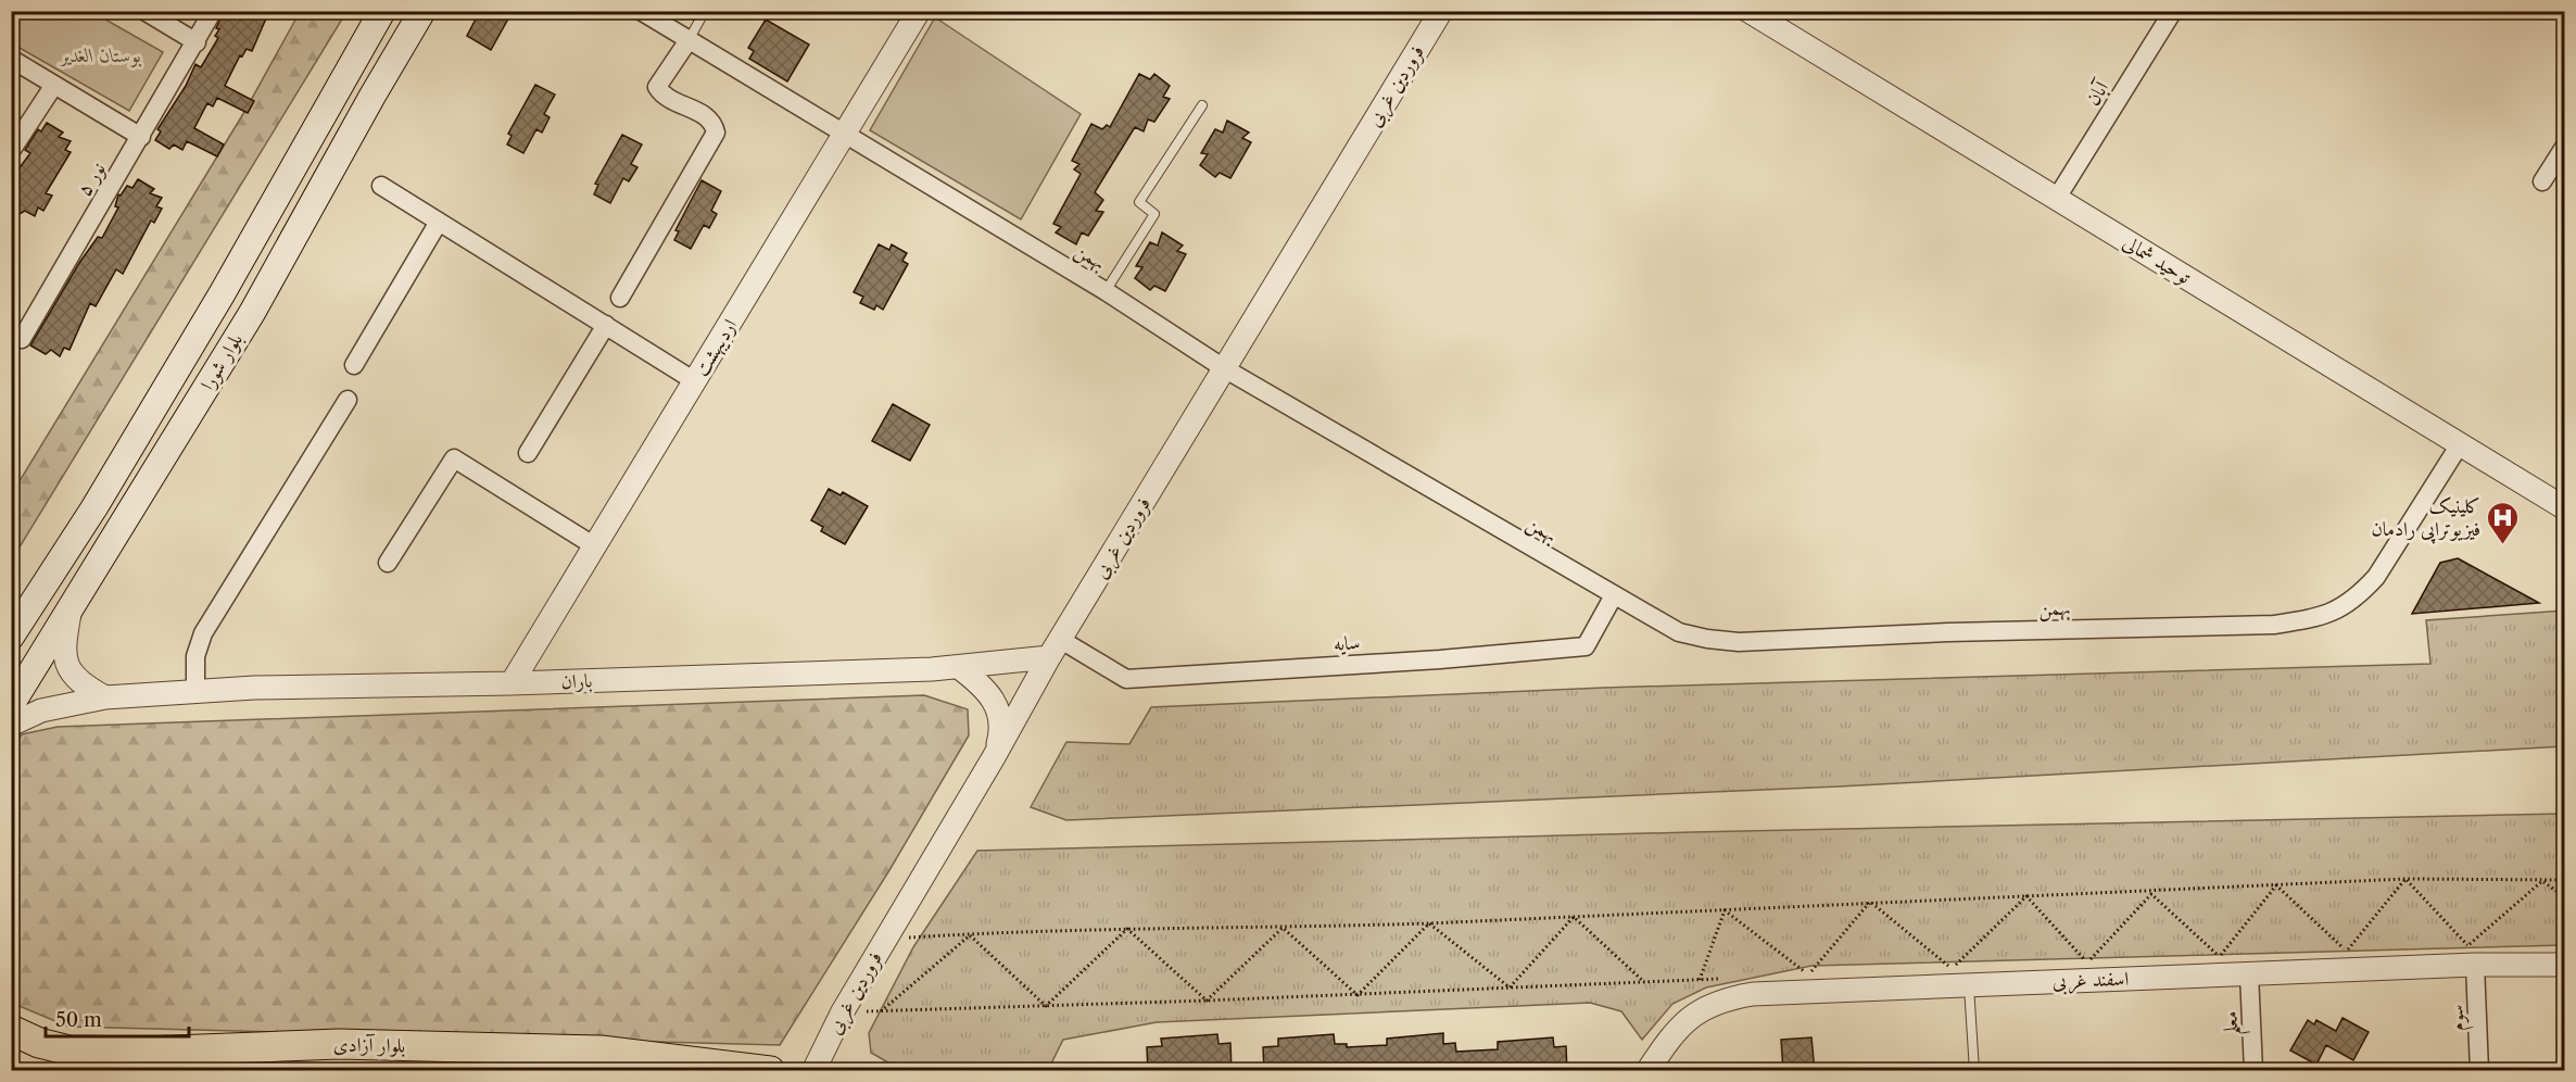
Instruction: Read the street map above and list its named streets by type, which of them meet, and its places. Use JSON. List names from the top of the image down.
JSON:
{
  "streets": {
    "main road": ["بلوار شورا", "بلوار آزادی"],
    "street": [
      "فروردین غربی",
      "آبان",
      "نور ۵",
      "بهمن",
      "توحید شمالی",
      "اردیبهشت",
      "سایه",
      "باران",
      "اسفند غربی",
      "سوم",
      "معلم"
    ]
  },
  "crossings": [
    ["فروردین غربی", "بهمن"],
    ["فروردین غربی", "سایه"],
    ["فروردین غربی", "باران"],
    ["آبان", "توحید شمالی"],
    ["بهمن", "توحید شمالی"],
    ["بهمن", "اردیبهشت"],
    ["بهمن", "سایه"],
    ["اردیبهشت", "باران"],
    ["سایه", "باران"],
    ["اسفند غربی", "سوم"],
    ["اسفند غربی", "معلم"]
  ],
  "parks": ["بوستان الغدیر"],
  "places": {
    "hospital": ["کلینیک فیزیوتراپی رادمان"]
  },
  "scale_bar": "50 m"
}
